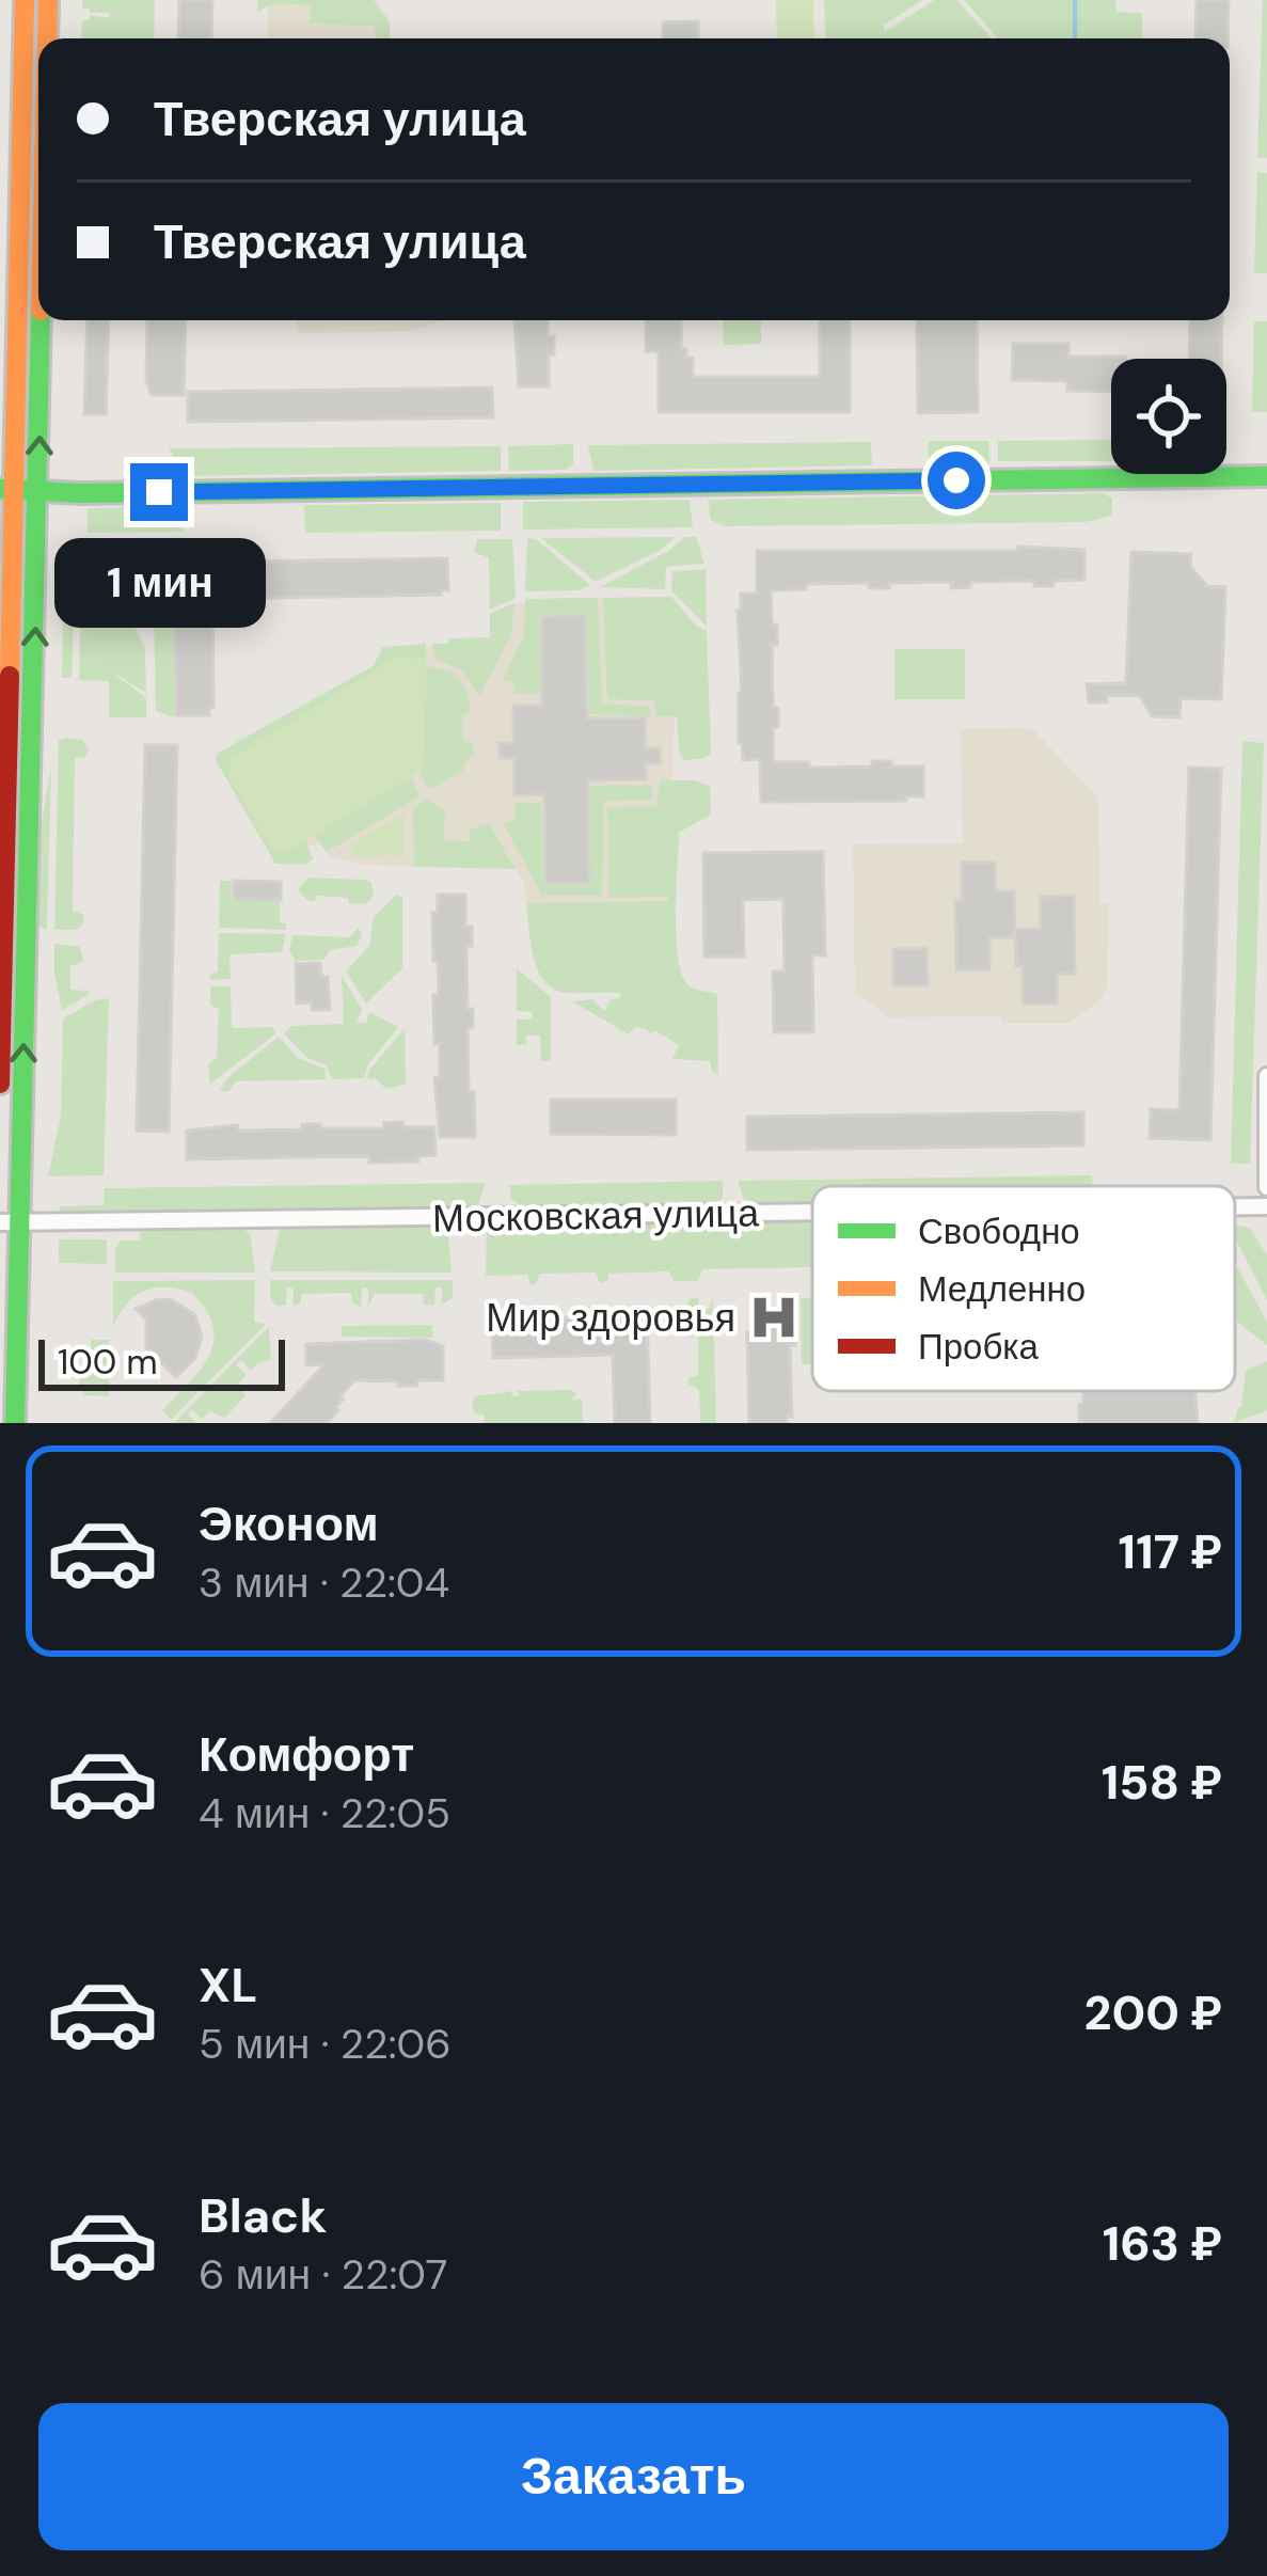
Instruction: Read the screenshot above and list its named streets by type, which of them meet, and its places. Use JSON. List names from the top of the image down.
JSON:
{
  "streets": {
    "street": ["Московская улица"]
  },
  "places": {
    "hospital": ["Мир здоровья"]
  },
  "legend": ["Свободно", "Медленно", "Пробка"],
  "scale_bar": "100 m",
  "page": {
    "banner": ["Тверская улица", "Тверская улица"],
    "bubble": "1 мин",
    "scale": "100 m",
    "list": [
      {
        "name": "Эконом",
        "note": "3 мин · 22:04",
        "value": "117 ₽"
      },
      {
        "name": "Комфорт",
        "note": "4 мин · 22:05",
        "value": "158 ₽"
      },
      {
        "name": "XL",
        "note": "5 мин · 22:06",
        "value": "200 ₽"
      },
      {
        "name": "Black",
        "note": "6 мин · 22:07",
        "value": "163 ₽"
      }
    ],
    "buttons": "Заказать"
  }
}
